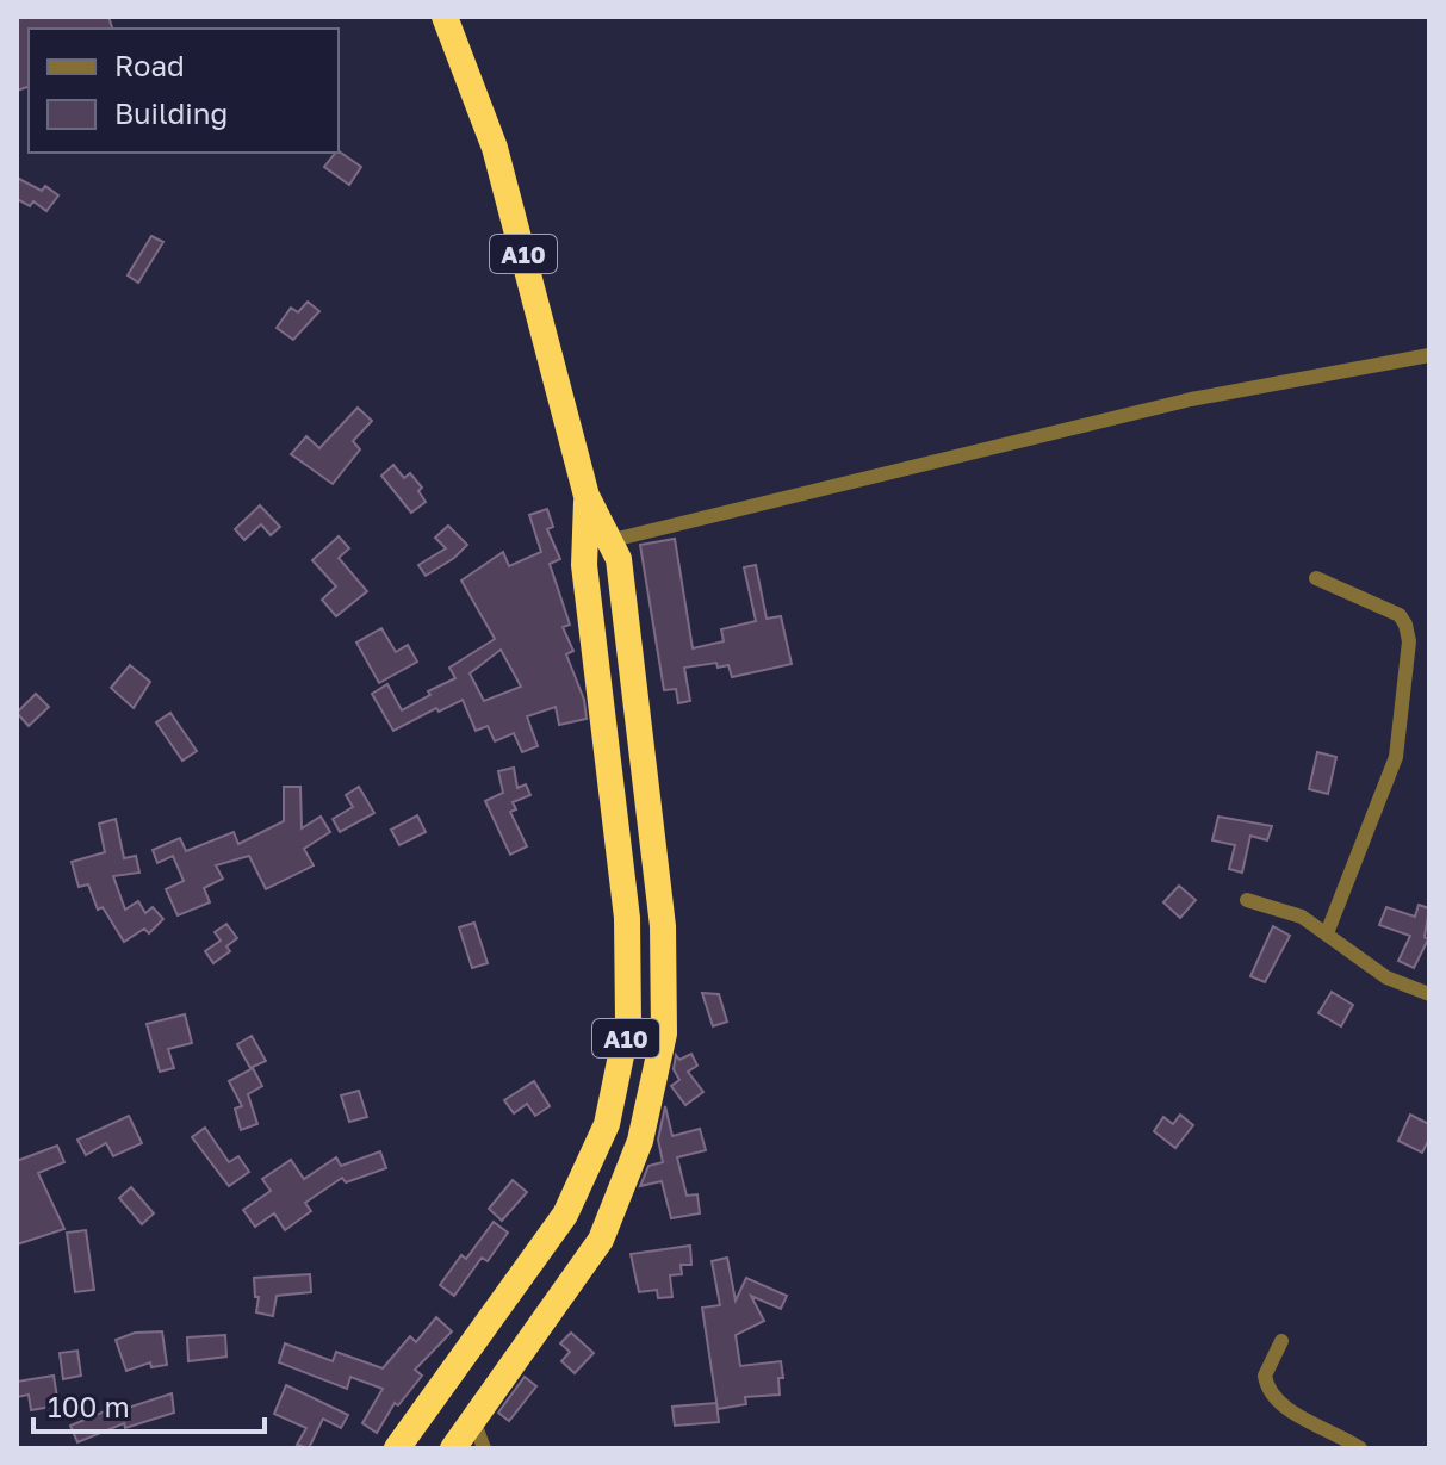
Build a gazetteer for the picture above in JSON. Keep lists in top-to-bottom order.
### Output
{
  "streets": {
    "highway": ["A10"]
  },
  "legend": ["Road", "Building"],
  "scale_bar": "100 m"
}
